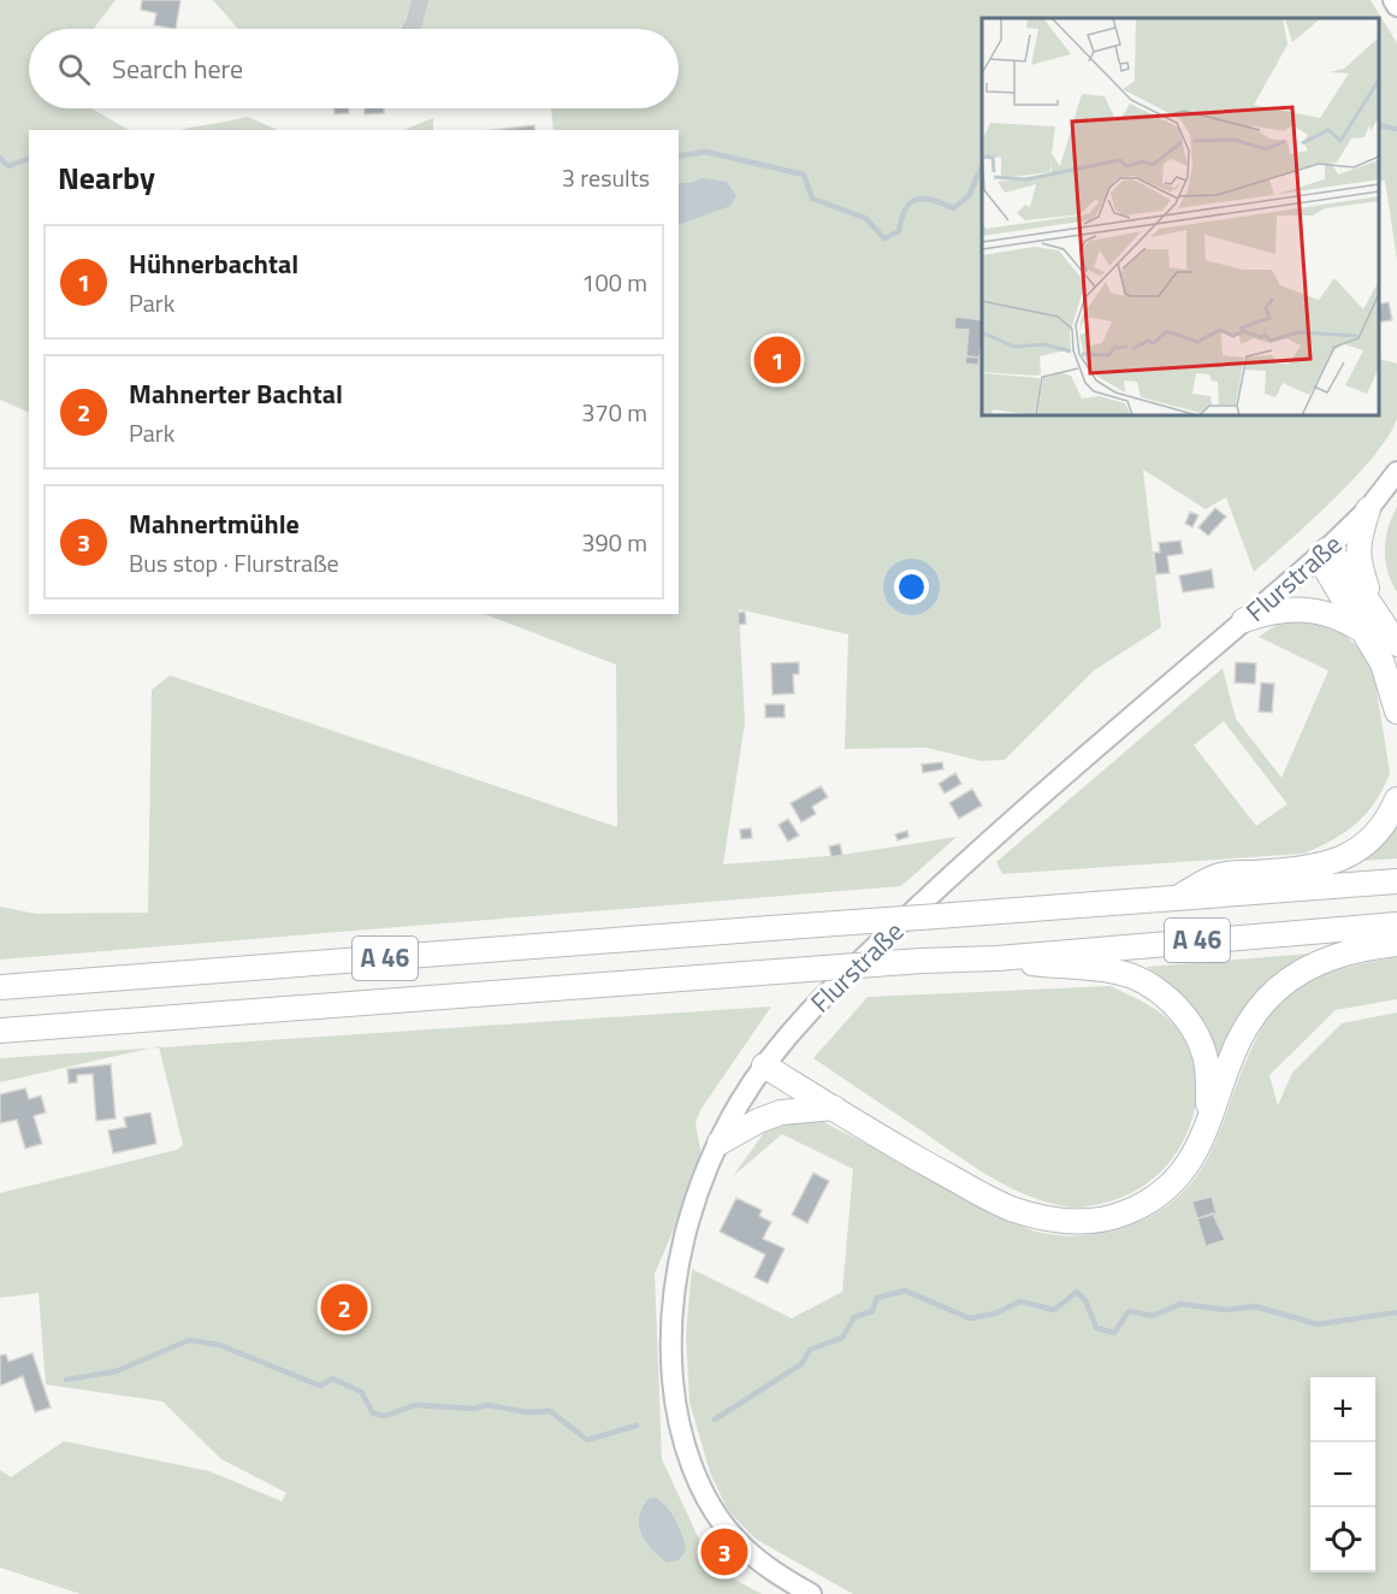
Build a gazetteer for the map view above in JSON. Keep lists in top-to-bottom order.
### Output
{
  "streets": {
    "highway": ["A 46"],
    "main road": ["Flurstraße"]
  },
  "page": {
    "search": "Search here",
    "heading": ["Nearby", "3 results"],
    "list": [
      {
        "mark": "1",
        "name": "Hühnerbachtal",
        "note": "Park",
        "value": "100 m"
      },
      {
        "mark": "2",
        "name": "Mahnerter Bachtal",
        "note": "Park",
        "value": "370 m"
      },
      {
        "mark": "3",
        "name": "Mahnertmühle",
        "note": "Bus stop · Flurstraße",
        "value": "390 m"
      }
    ],
    "pins": ["1", "2", "3"],
    "map_buttons": ["+", "−"]
  }
}
